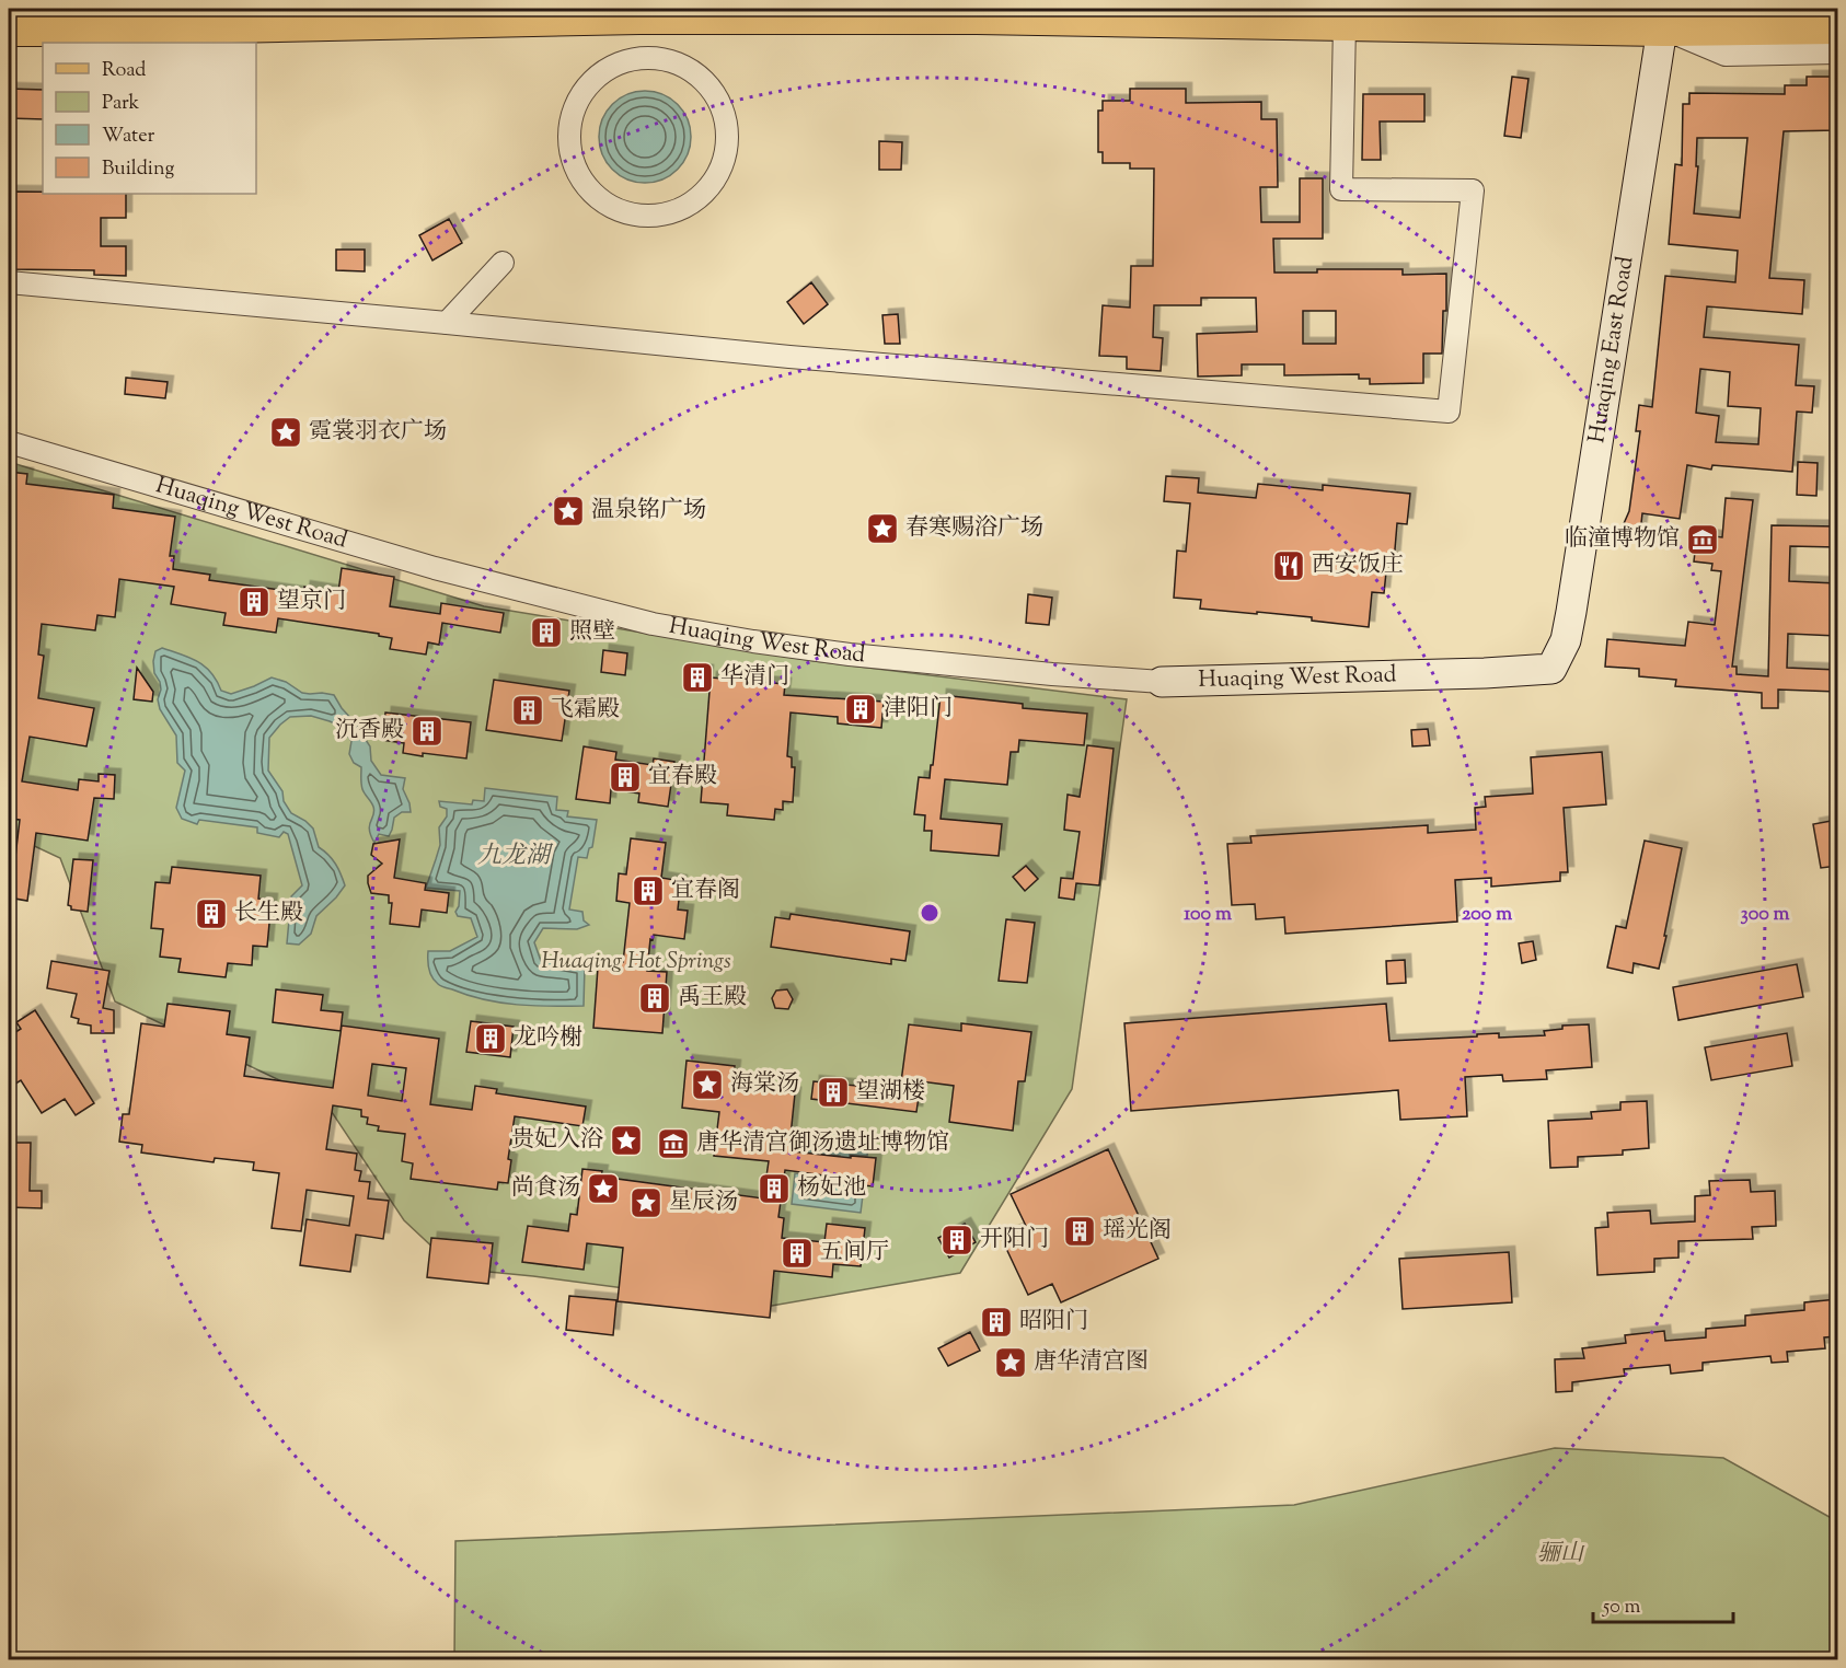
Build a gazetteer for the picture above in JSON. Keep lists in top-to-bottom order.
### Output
{
  "streets": {
    "street": ["Huaqing East Road", "Huaqing West Road"]
  },
  "crossings": [
    ["Huaqing East Road", "Huaqing West Road"]
  ],
  "water": ["九龙湖"],
  "parks": ["Huaqing Hot Springs", "骊山"],
  "places": {
    "place": [
      "霓裳羽衣广场",
      "温泉铭广场",
      "春寒赐浴广场",
      "海棠汤",
      "贵妃入浴",
      "尚食汤",
      "星辰汤",
      "唐华清宫图"
    ],
    "museum": ["临潼博物馆", "唐华清宫御汤遗址博物馆"],
    "restaurant": ["西安饭庄"],
    "building": [
      "望京门",
      "照壁",
      "华清门",
      "津阳门",
      "飞霜殿",
      "沉香殿",
      "宜春殿",
      "宜春阁",
      "长生殿",
      "禹王殿",
      "龙吟榭",
      "望湖楼",
      "杨妃池",
      "瑶光阁",
      "开阳门",
      "五间厅",
      "昭阳门"
    ]
  },
  "legend": [
    "Road",
    "Park",
    "Water",
    "Building"
  ],
  "scale_bar": "50 m",
  "rings": ["100 m", "200 m", "300 m"]
}
